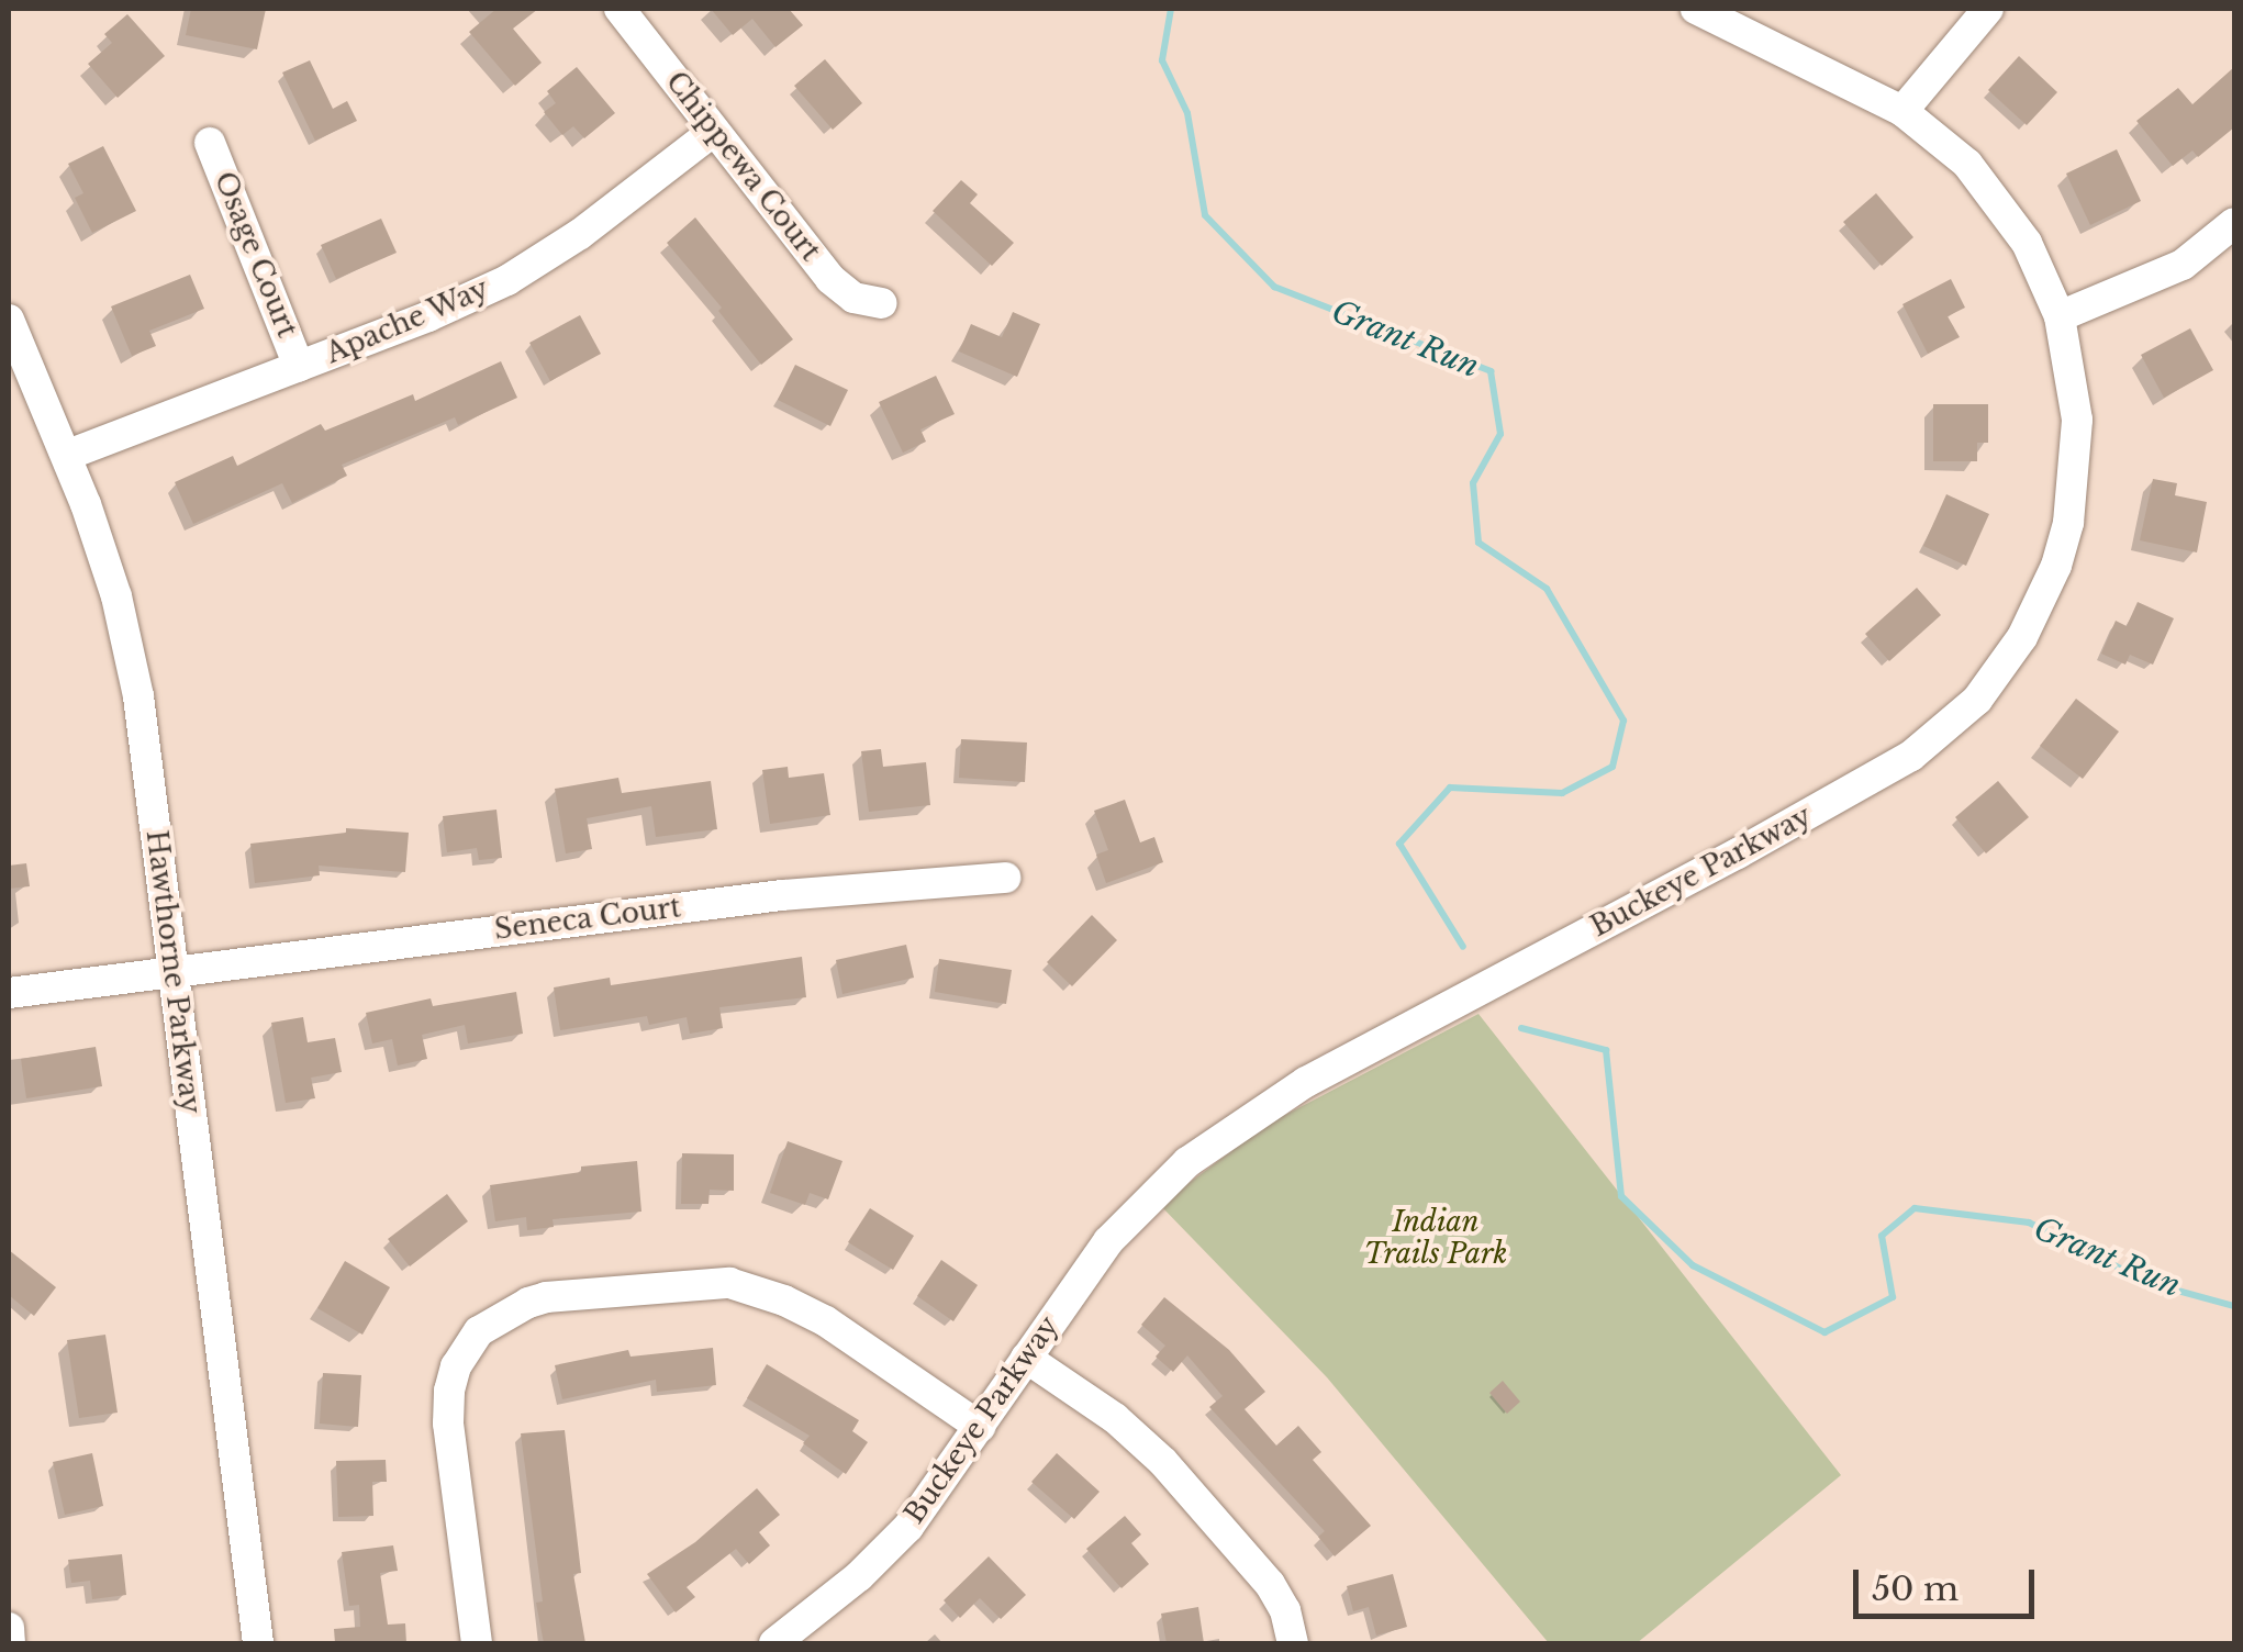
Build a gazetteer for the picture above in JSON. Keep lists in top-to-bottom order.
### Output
{
  "streets": {
    "street": [
      "Chippewa Court",
      "Osage Court",
      "Apache Way",
      "Buckeye Parkway",
      "Seneca Court",
      "Hawthorne Parkway"
    ]
  },
  "crossings": [
    ["Chippewa Court", "Apache Way"],
    ["Osage Court", "Apache Way"],
    ["Apache Way", "Hawthorne Parkway"],
    ["Seneca Court", "Hawthorne Parkway"]
  ],
  "water": ["Grant Run"],
  "parks": ["Indian Trails Park"],
  "scale_bar": "50 m"
}
